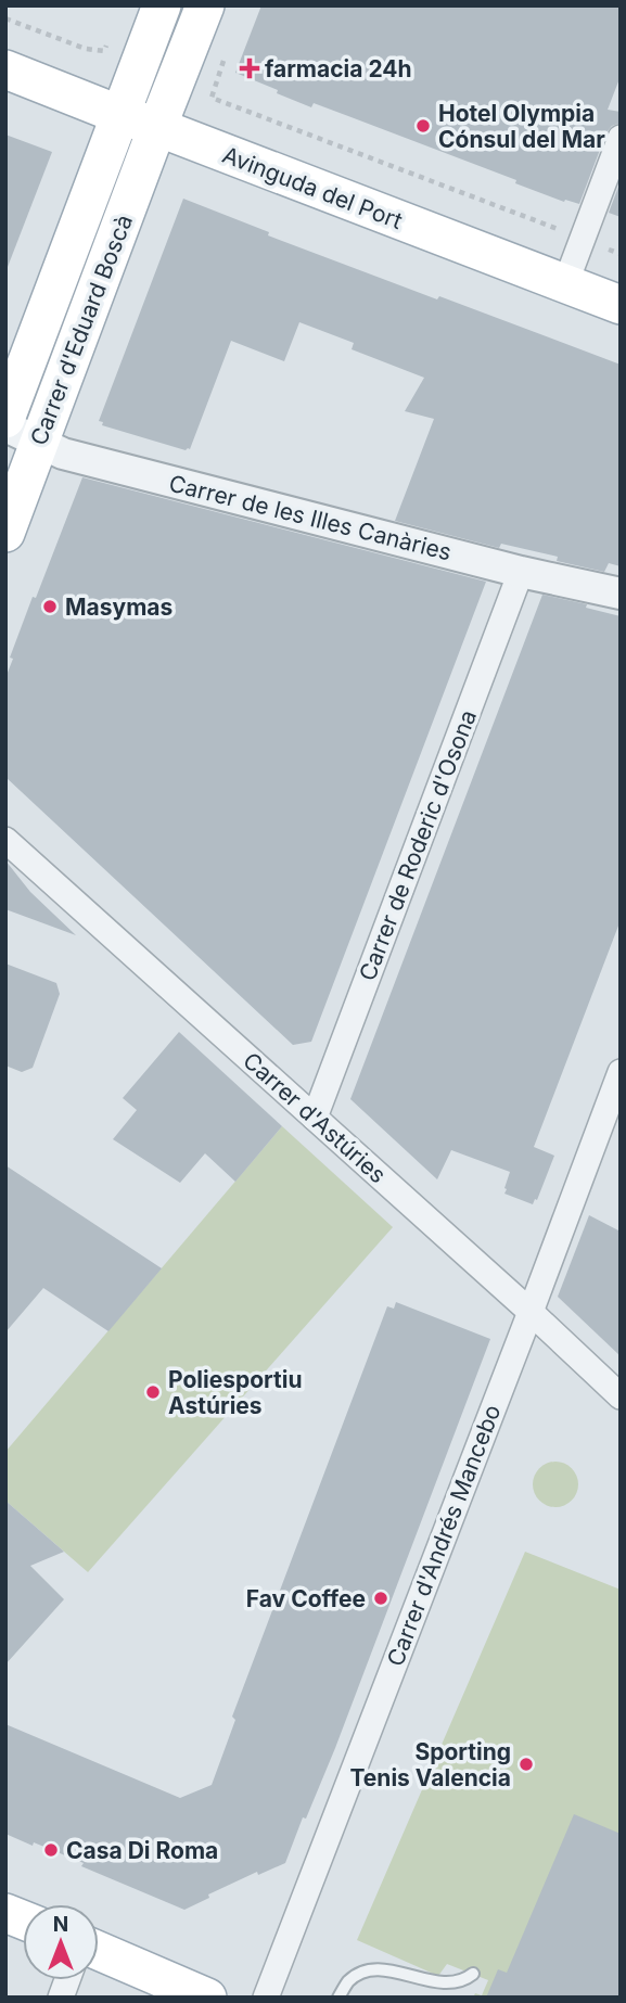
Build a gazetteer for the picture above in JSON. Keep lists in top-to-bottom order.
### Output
{
  "streets": {
    "main road": ["Avinguda del Port", "Carrer d'Eduard Boscà"],
    "street": [
      "Carrer de les Illes Canàries",
      "Carrer de Roderic d'Osona",
      "Carrer d'Astúries",
      "Carrer d'Andrés Mancebo"
    ]
  },
  "crossings": [
    ["Avinguda del Port", "Carrer d'Eduard Boscà"],
    ["Carrer d'Eduard Boscà", "Carrer de les Illes Canàries"],
    ["Carrer de les Illes Canàries", "Carrer de Roderic d'Osona"],
    ["Carrer de Roderic d'Osona", "Carrer d'Astúries"],
    ["Carrer d'Astúries", "Carrer d'Andrés Mancebo"]
  ],
  "places": {
    "health": ["farmacia 24h"],
    "other": [
      "Hotel Olympia Cónsul del Mar",
      "Masymas",
      "Poliesportiu Astúries",
      "Fav Coffee",
      "Sporting Tenis Valencia",
      "Casa Di Roma"
    ]
  },
  "north": "top"
}
